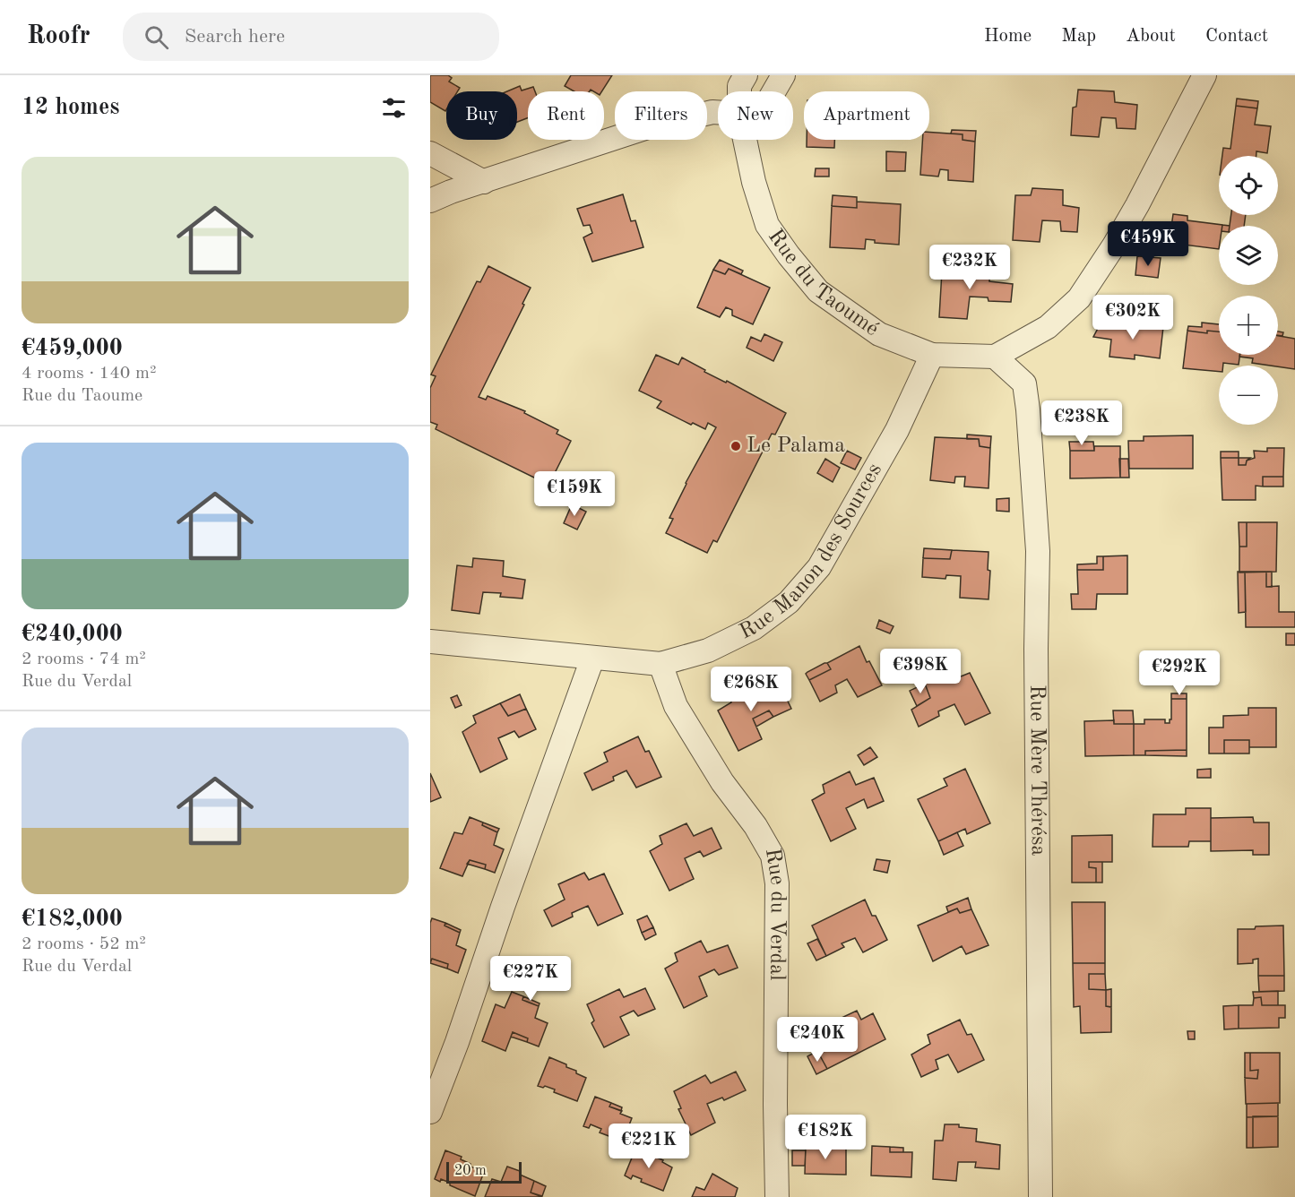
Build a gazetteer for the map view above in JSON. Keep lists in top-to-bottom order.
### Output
{
  "streets": {
    "street": [
      "Rue du Taoumé",
      "Rue Manon des Sources",
      "Rue Mère Thérésa",
      "Rue du Verdal"
    ]
  },
  "crossings": [
    ["Rue du Taoumé", "Rue Manon des Sources"],
    ["Rue du Taoumé", "Rue Mère Thérésa"],
    ["Rue Manon des Sources", "Rue du Verdal"]
  ],
  "places": ["Le Palama"],
  "scale_bar": "20 m",
  "page": {
    "header": "Roofr",
    "search": "Search here",
    "nav": [
      "Home",
      "Map",
      "About",
      "Contact"
    ],
    "heading": "12 homes",
    "chip": [
      "Buy",
      "Rent",
      "Filters",
      "New",
      "Apartment"
    ],
    "list": [
      {
        "name": "€459,000",
        "note": "4 rooms · 140 m² · Rue du Taoume"
      },
      {
        "name": "€240,000",
        "note": "2 rooms · 74 m² · Rue du Verdal"
      },
      {
        "name": "€182,000",
        "note": "2 rooms · 52 m² · Rue du Verdal"
      }
    ],
    "map_buttons": ["+", "−"],
    "price": [
      "€459K",
      "€232K",
      "€302K",
      "€238K",
      "€159K",
      "€398K",
      "€292K",
      "€268K",
      "€227K",
      "€240K",
      "€182K",
      "€221K"
    ],
    "scale": "20 m"
  }
}
